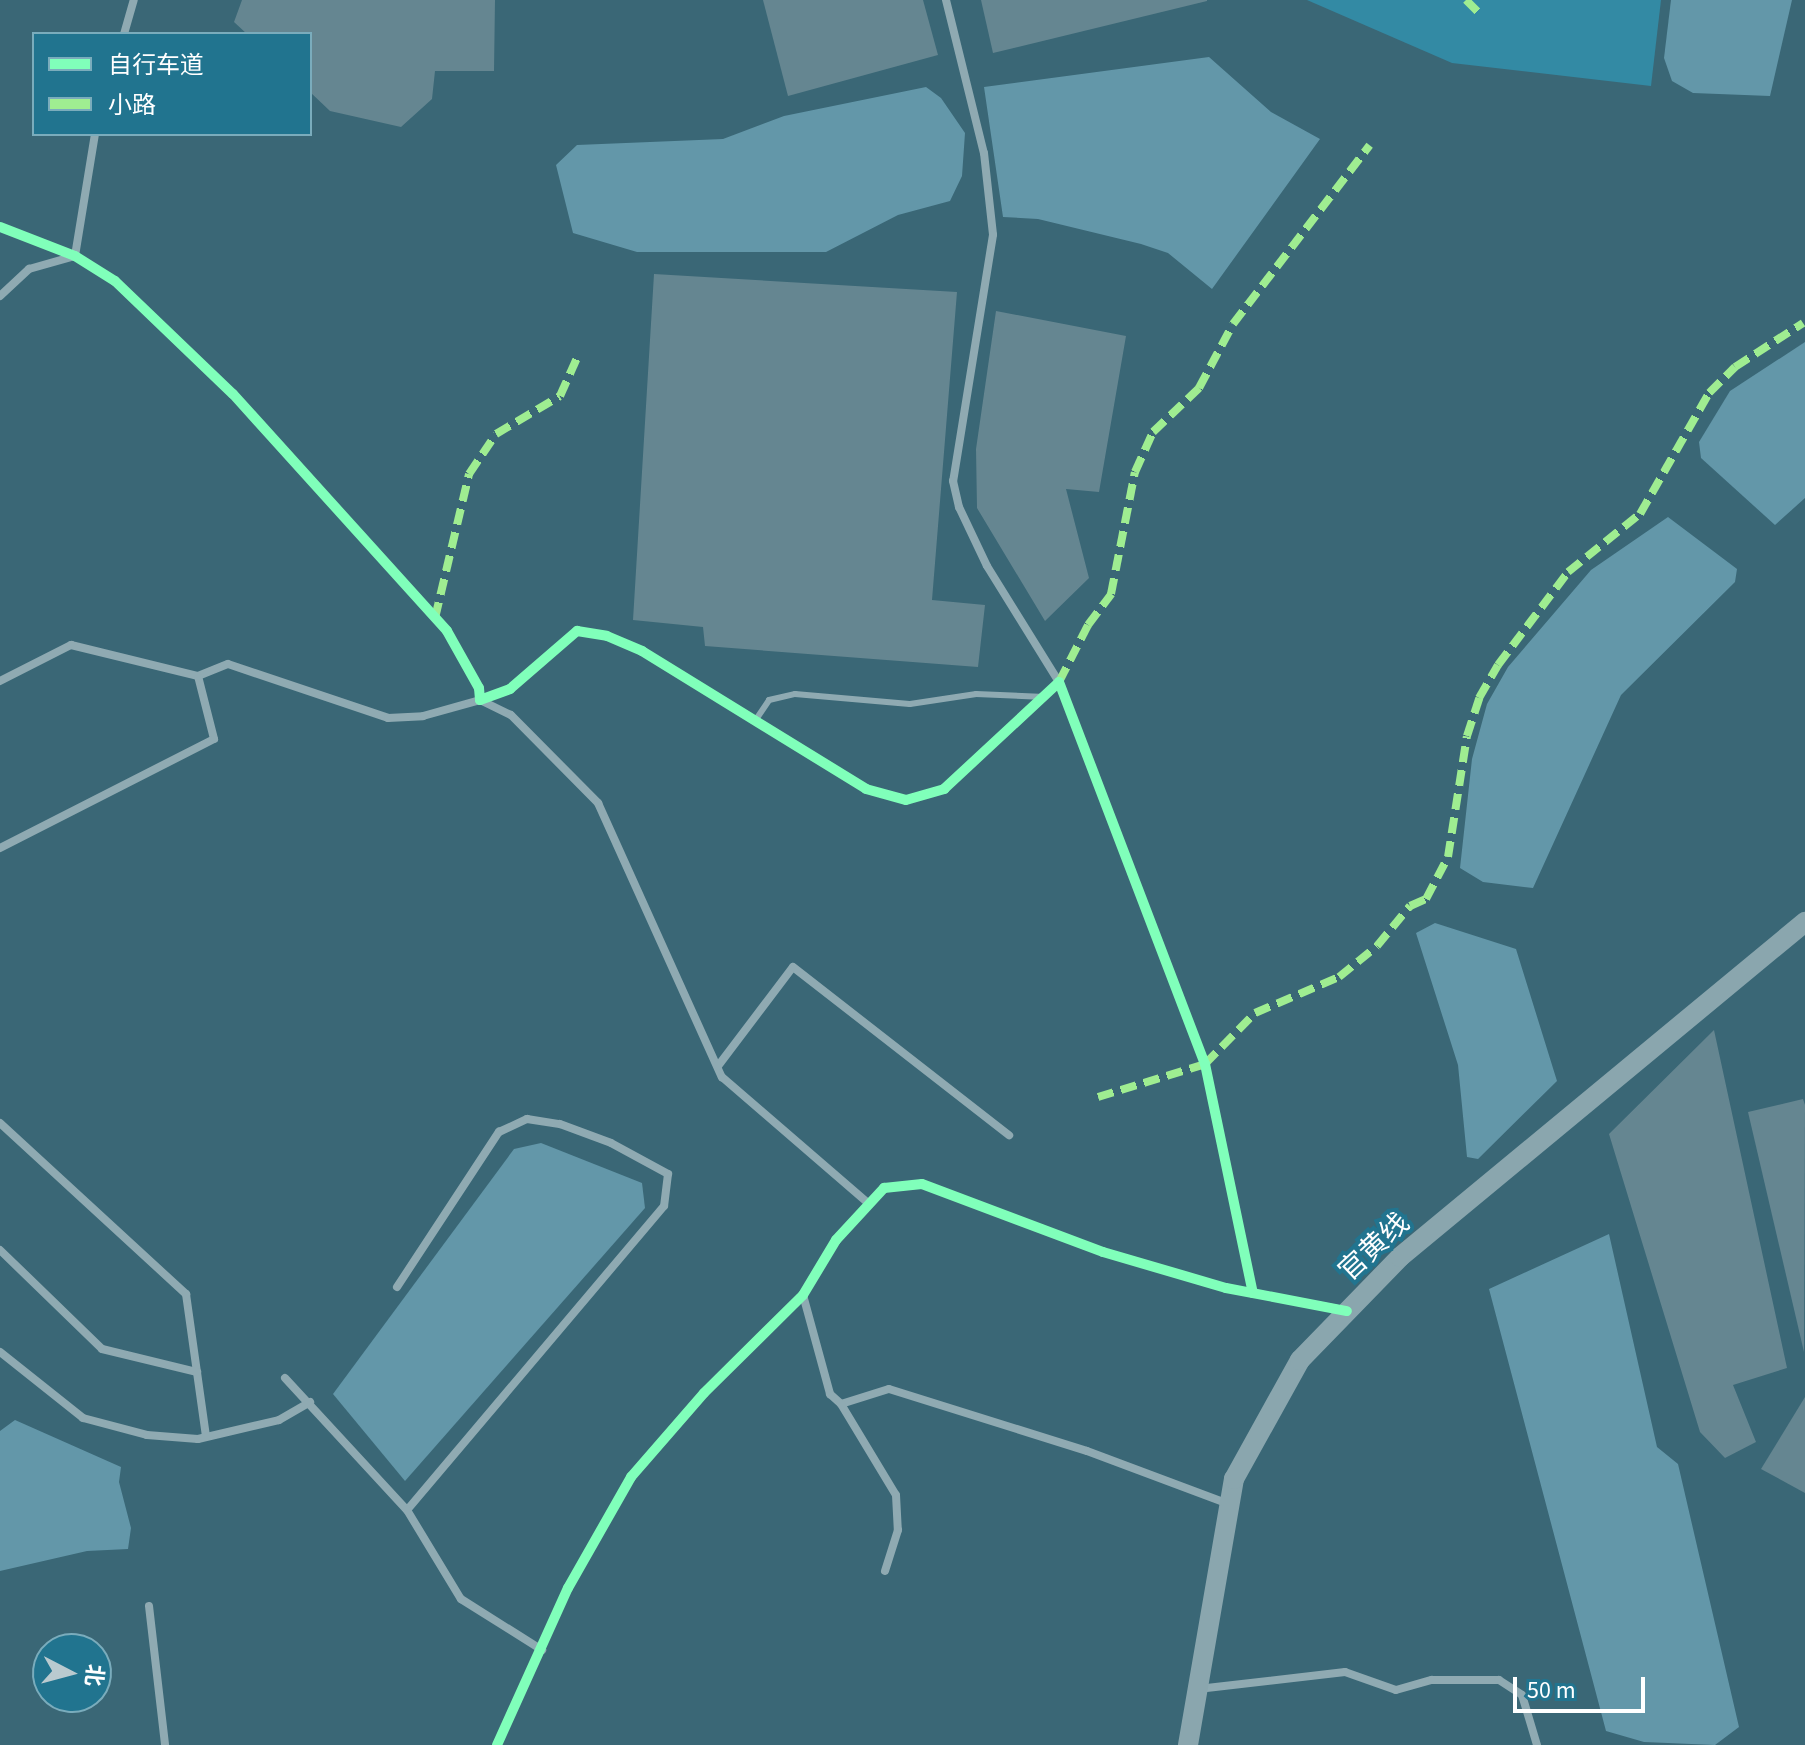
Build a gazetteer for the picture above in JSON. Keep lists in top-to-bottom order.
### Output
{
  "streets": {
    "street": ["官黄线"]
  },
  "legend": ["自行车道", "小路"],
  "scale_bar": "50 m",
  "north": "right"
}
